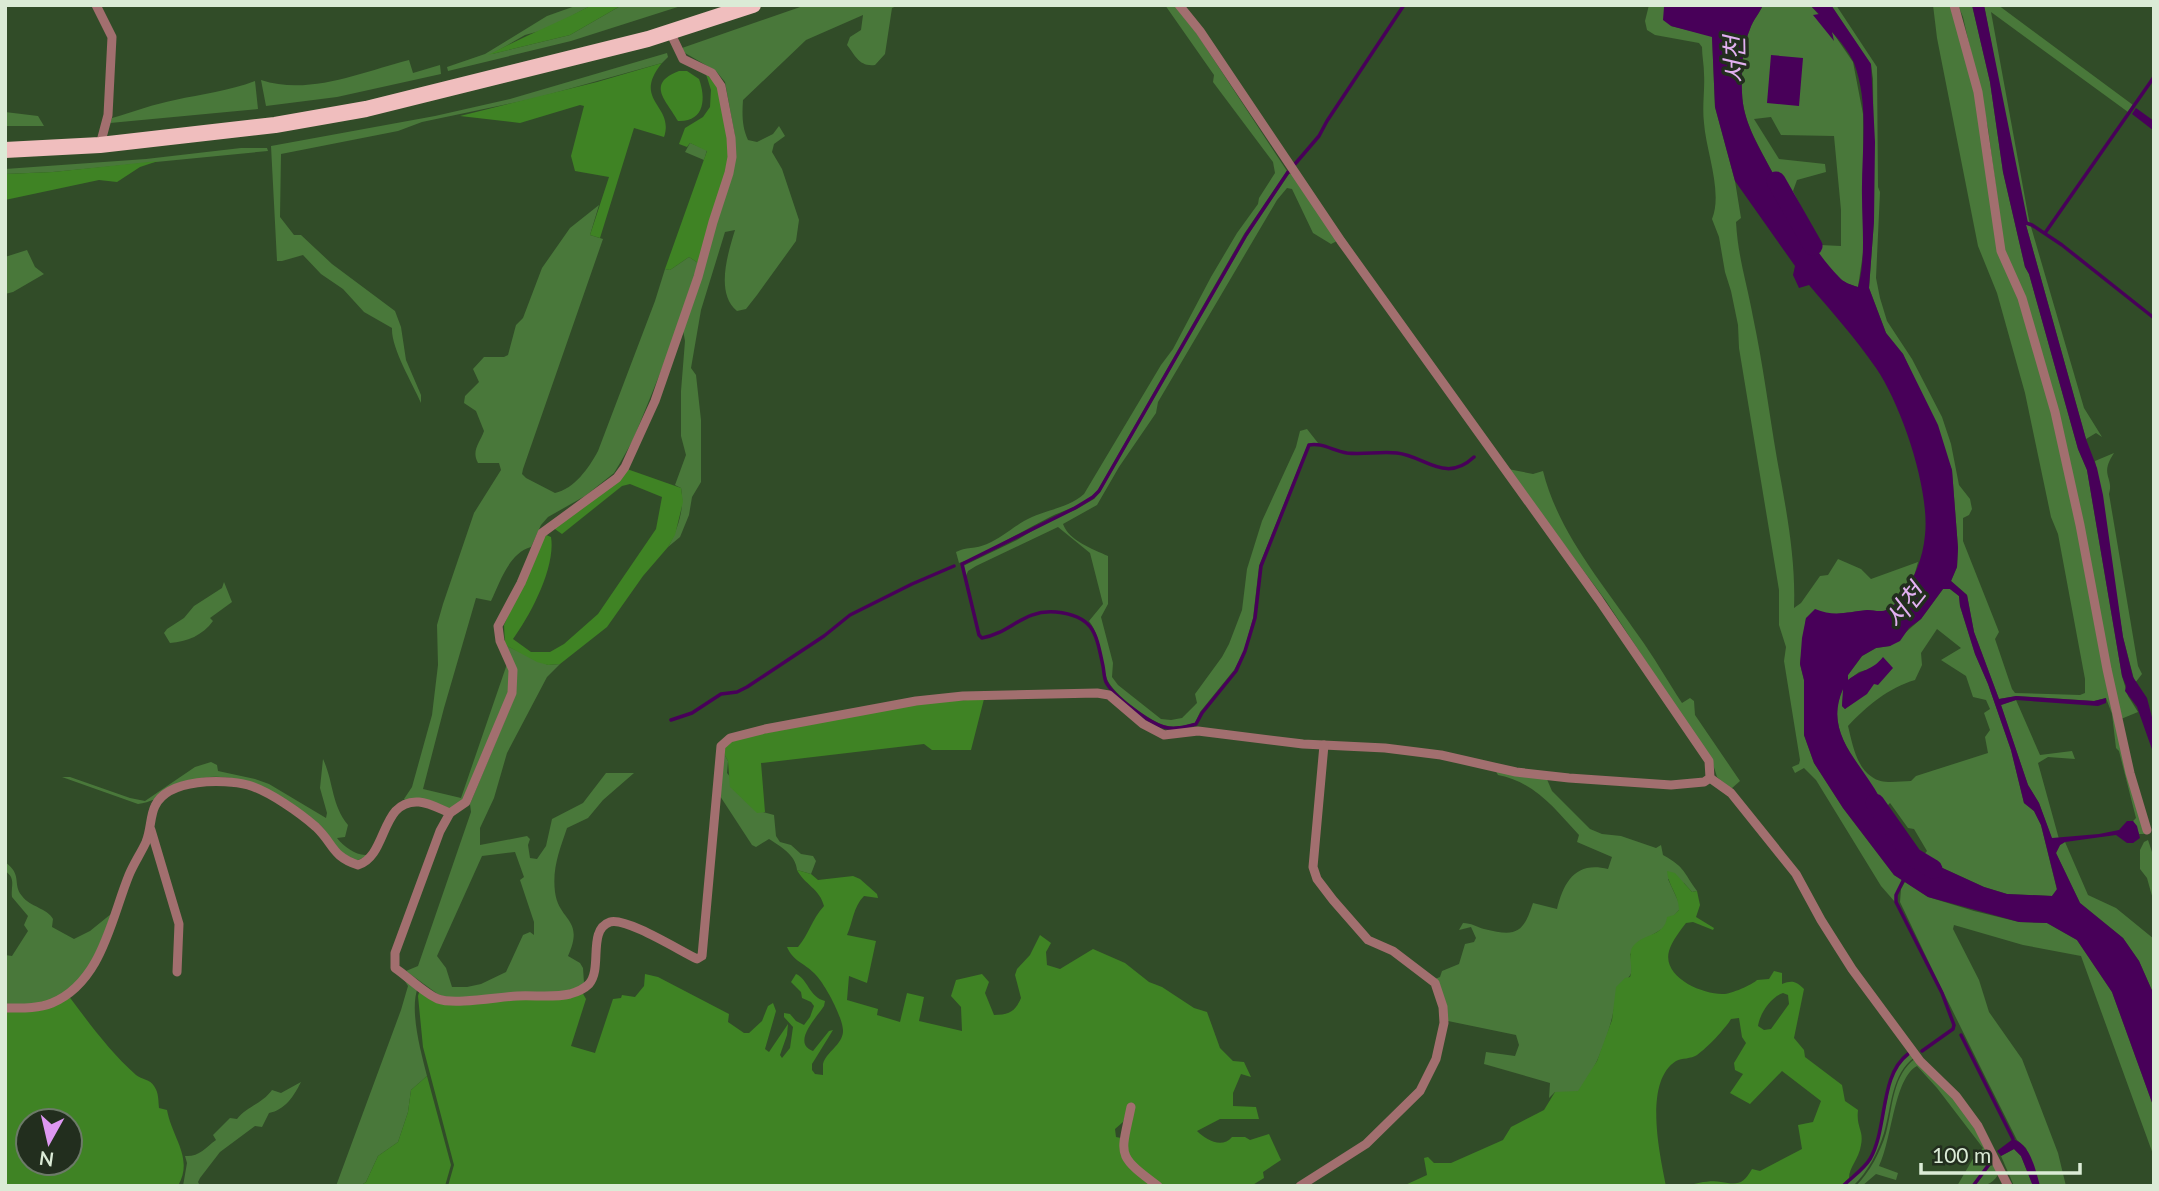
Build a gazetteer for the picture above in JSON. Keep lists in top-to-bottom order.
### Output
{
  "water": ["서천"],
  "scale_bar": "100 m",
  "north": "bottom"
}
